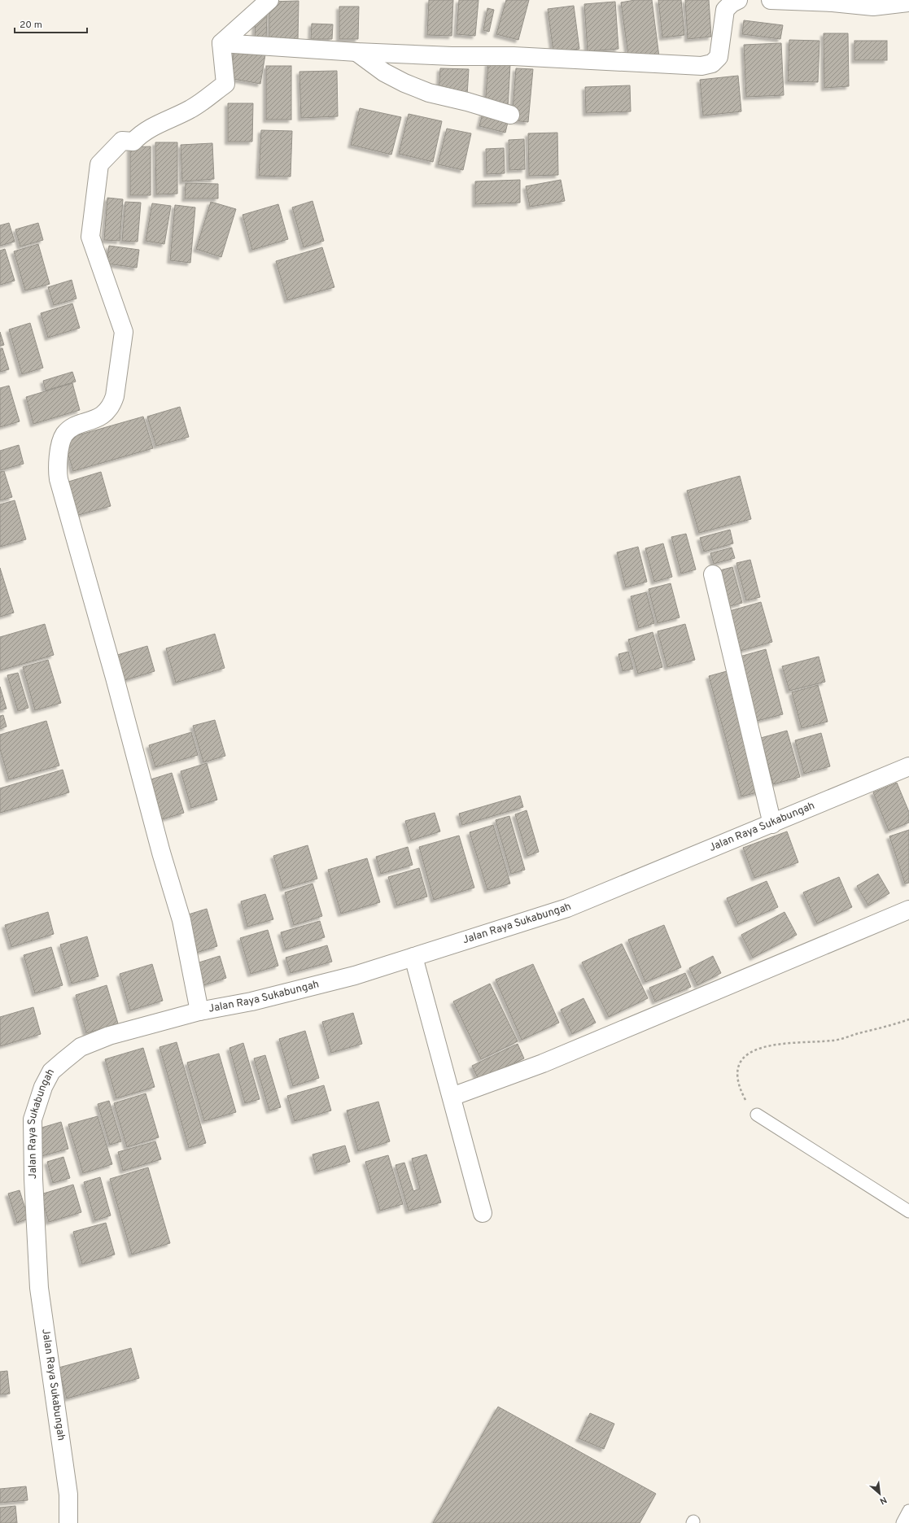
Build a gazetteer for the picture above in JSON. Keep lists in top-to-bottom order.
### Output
{
  "streets": {
    "street": ["Jalan Raya Sukabungah"]
  },
  "scale_bar": "20 m",
  "north": "bottom right"
}
